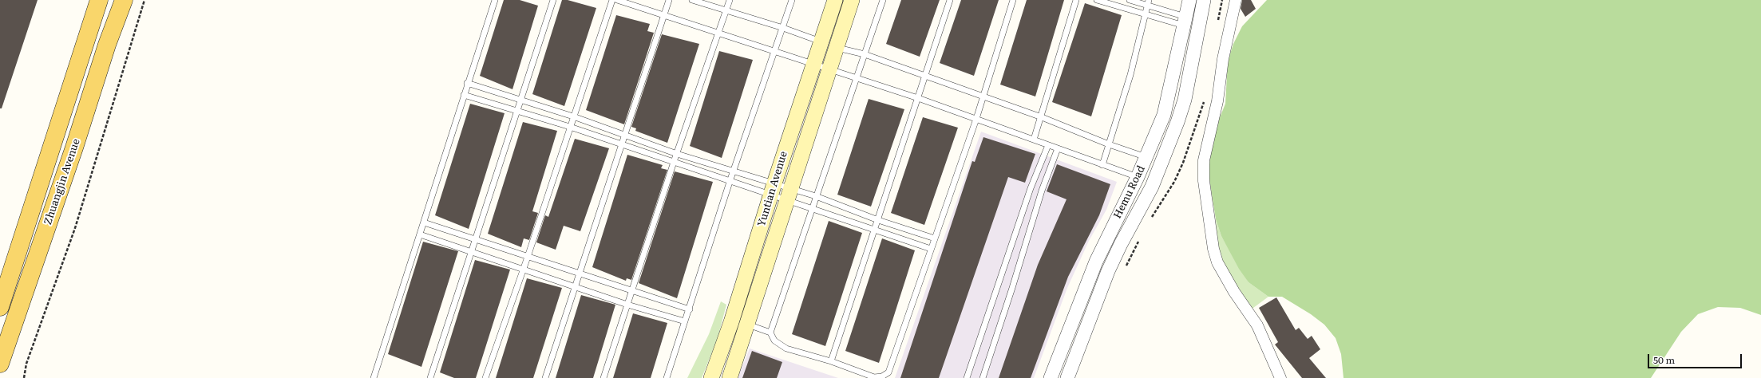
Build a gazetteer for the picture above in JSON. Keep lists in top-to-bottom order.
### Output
{
  "streets": {
    "main road": ["Zhuangjin Avenue", "Yuntian Avenue"],
    "street": ["Hemu Road"]
  },
  "scale_bar": "50 m"
}
